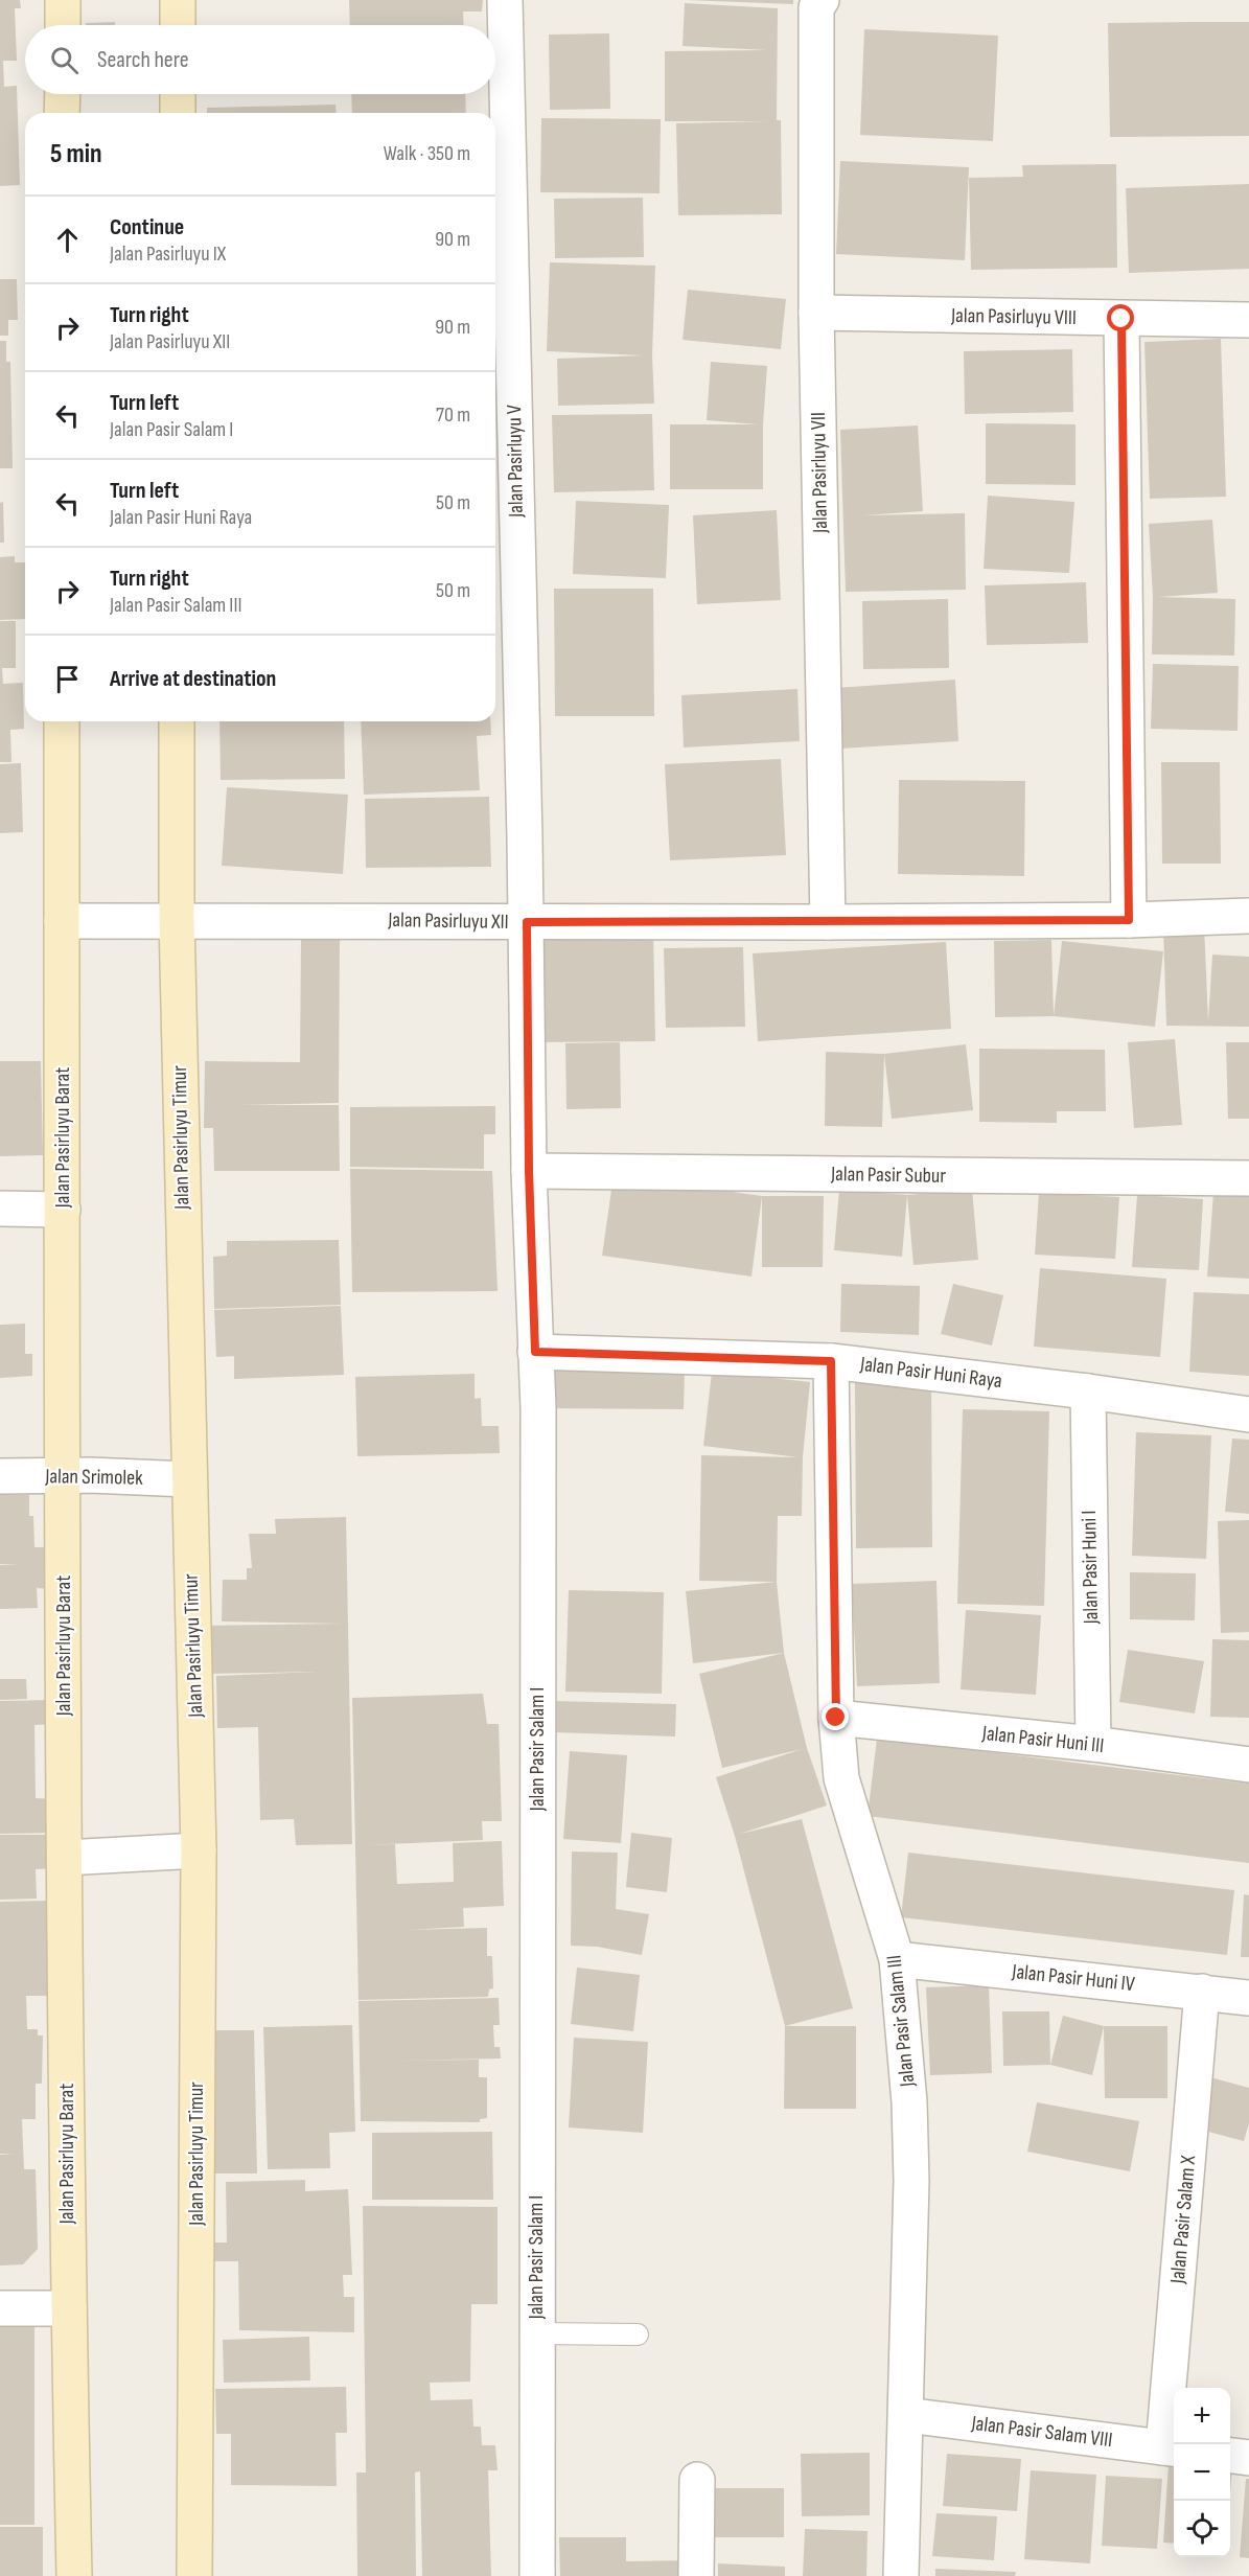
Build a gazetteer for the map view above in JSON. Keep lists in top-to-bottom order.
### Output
{
  "streets": {
    "street": [
      "Jalan Pasirluyu VIII",
      "Jalan Pasirluyu V",
      "Jalan Pasirluyu VII",
      "Jalan Pasirluyu XII",
      "Jalan Pasirluyu Barat",
      "Jalan Pasirluyu Timur",
      "Jalan Pasir Subur",
      "Jalan Pasir Huni Raya",
      "Jalan Srimolek",
      "Jalan Pasir Huni I",
      "Jalan Pasir Huni III",
      "Jalan Pasir Salam I",
      "Jalan Pasir Huni IV",
      "Jalan Pasir Salam III",
      "Jalan Pasir Salam X",
      "Jalan Pasir Salam VIII"
    ]
  },
  "crossings": [
    ["Jalan Pasirluyu VIII", "Jalan Pasirluyu VII"],
    ["Jalan Pasirluyu V", "Jalan Pasirluyu XII"],
    ["Jalan Pasirluyu V", "Jalan Pasir Salam I"],
    ["Jalan Pasirluyu VII", "Jalan Pasirluyu XII"],
    ["Jalan Pasirluyu XII", "Jalan Pasirluyu Barat"],
    ["Jalan Pasirluyu XII", "Jalan Pasirluyu Timur"],
    ["Jalan Pasirluyu XII", "Jalan Pasir Salam I"],
    ["Jalan Pasirluyu Barat", "Jalan Srimolek"],
    ["Jalan Pasirluyu Timur", "Jalan Srimolek"],
    ["Jalan Pasir Subur", "Jalan Pasir Salam I"],
    ["Jalan Pasir Huni Raya", "Jalan Pasir Huni I"],
    ["Jalan Pasir Huni Raya", "Jalan Pasir Salam I"],
    ["Jalan Pasir Huni Raya", "Jalan Pasir Salam III"],
    ["Jalan Pasir Huni I", "Jalan Pasir Huni III"],
    ["Jalan Pasir Huni III", "Jalan Pasir Salam III"],
    ["Jalan Pasir Huni IV", "Jalan Pasir Salam III"],
    ["Jalan Pasir Huni IV", "Jalan Pasir Salam X"],
    ["Jalan Pasir Salam III", "Jalan Pasir Salam VIII"],
    ["Jalan Pasir Salam X", "Jalan Pasir Salam VIII"]
  ],
  "page": {
    "search": "Search here",
    "heading": ["5 min", "Walk · 350 m"],
    "list": [
      ["Continue", "Jalan Pasirluyu IX", "90 m"],
      ["Turn right", "Jalan Pasirluyu XII", "90 m"],
      ["Turn left", "Jalan Pasir Salam I", "70 m"],
      ["Turn left", "Jalan Pasir Huni Raya", "50 m"],
      ["Turn right", "Jalan Pasir Salam III", "50 m"],
      "Arrive at destination"
    ],
    "map_buttons": ["+", "−"]
  }
}
